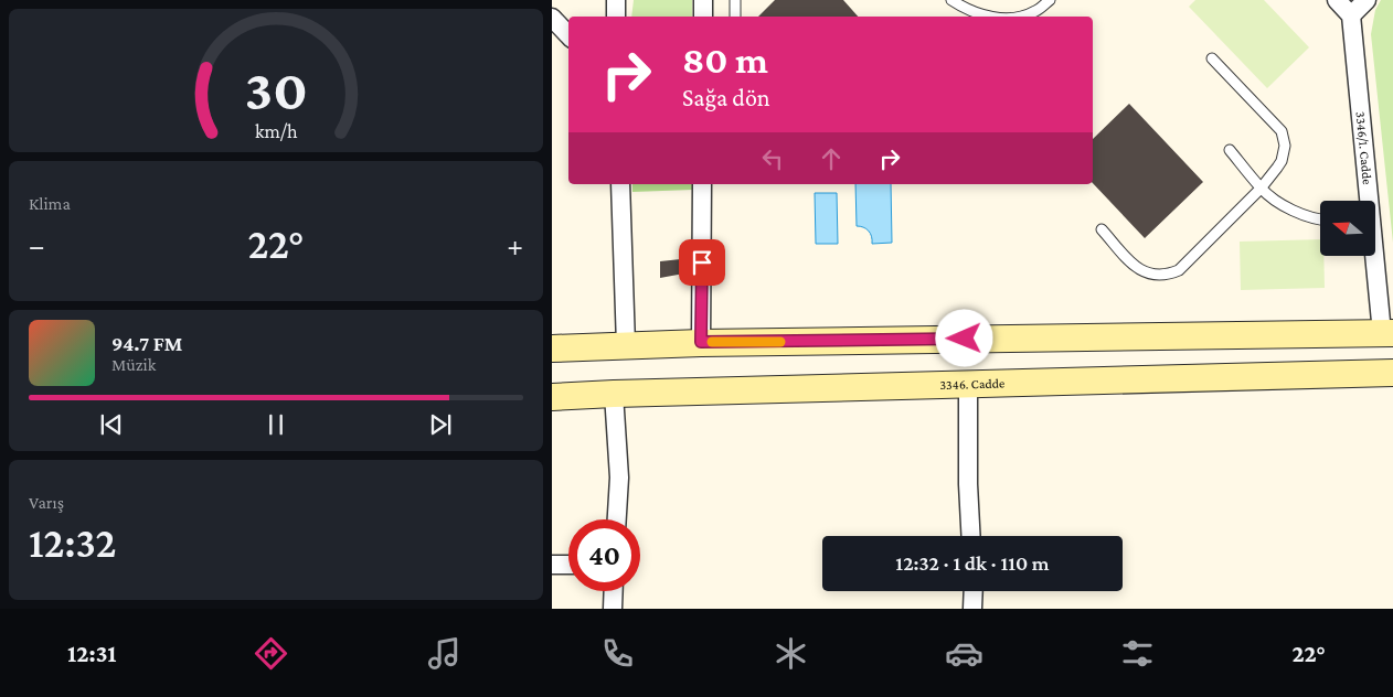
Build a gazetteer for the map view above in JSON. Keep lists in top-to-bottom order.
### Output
{
  "streets": {
    "street": ["3346/1. Cadde", "3346. Cadde"]
  },
  "north": "left",
  "page": {
    "turn": ["80 m", "Sağa dön"],
    "tile": [
      "Klima",
      ["Varış", "12:32"]
    ],
    "heat": ["−", "22°", "+"],
    "song": ["94.7 FM", "Müzik"],
    "limit": "40",
    "trip": "12:32 · 1 dk · 110 m",
    "tabs": ["12:31", "22°"],
    "gauge": ["30", "km/h"]
  }
}
